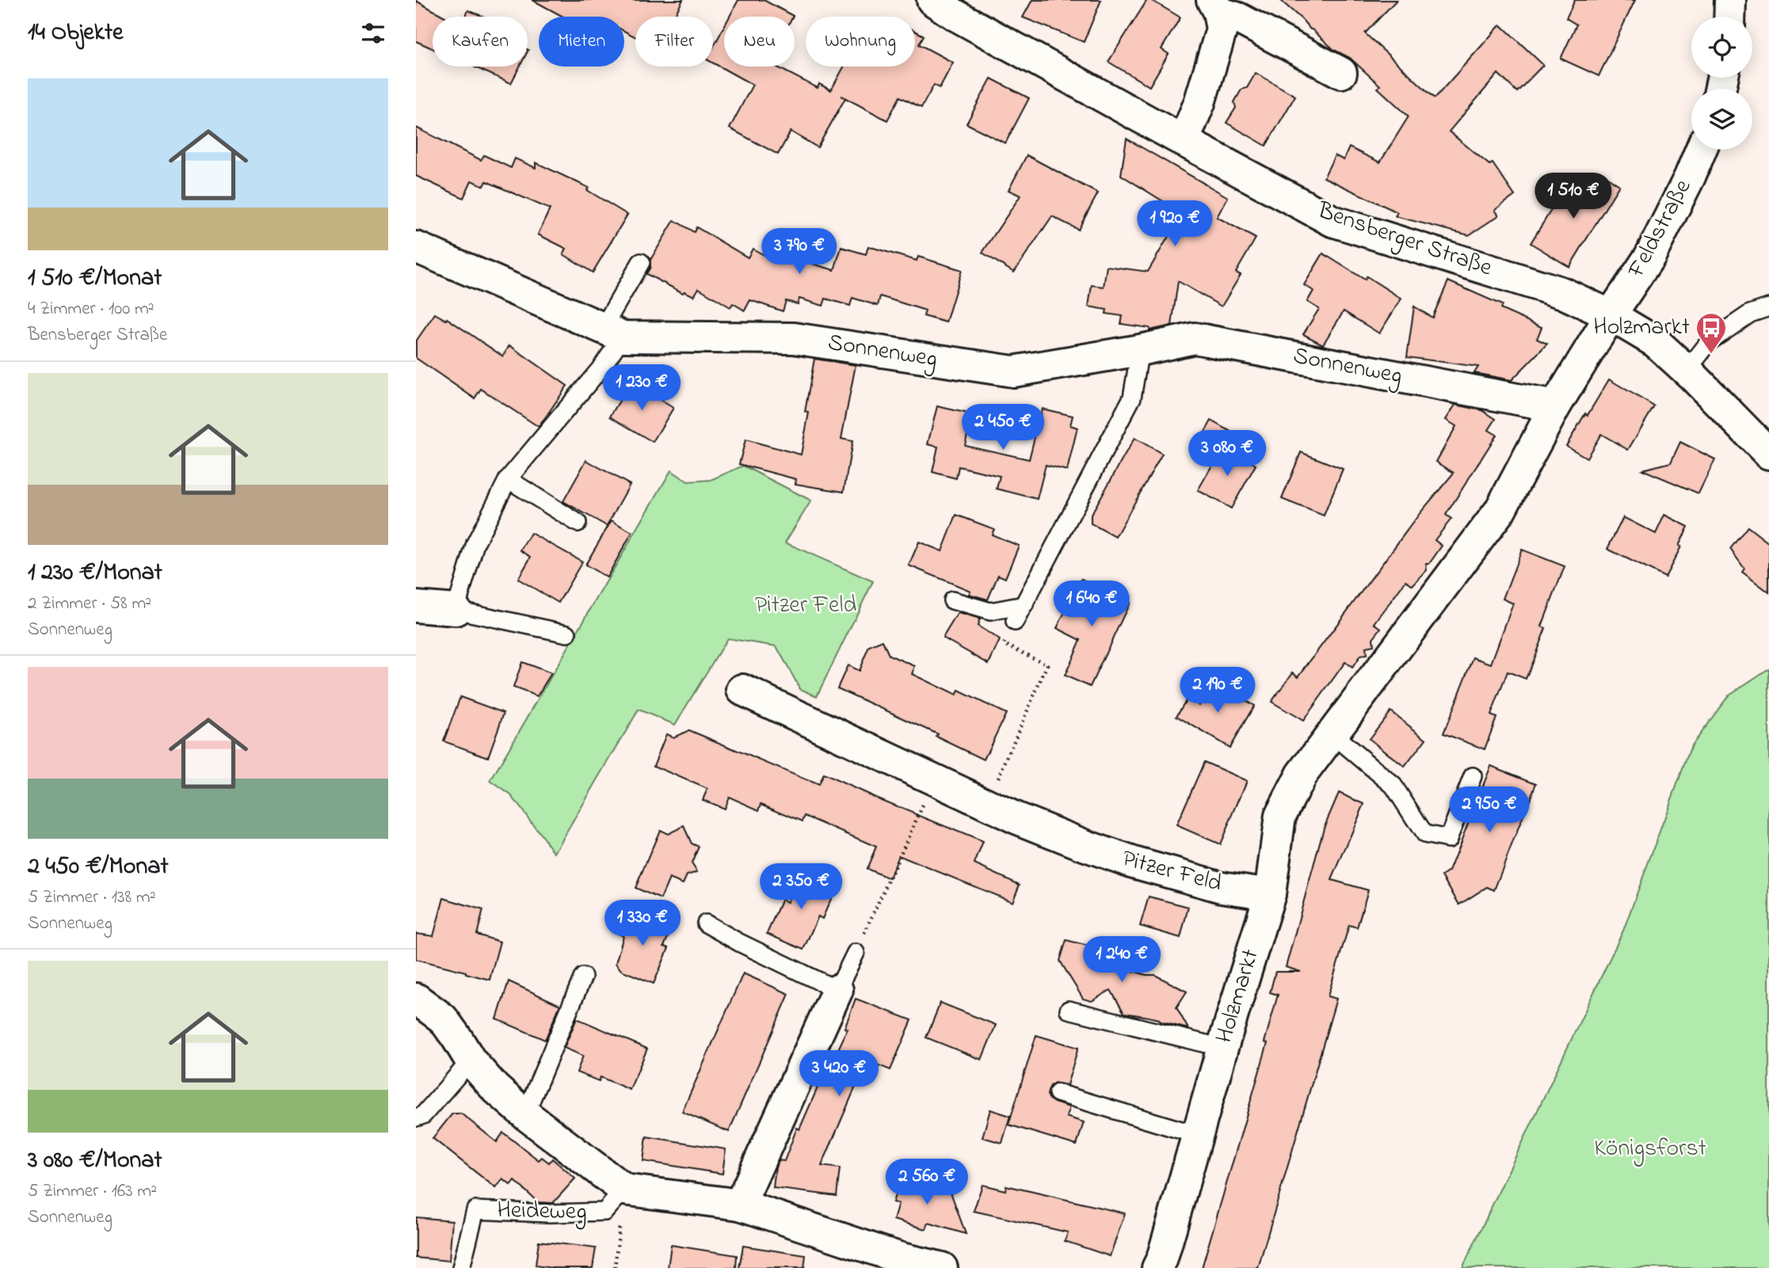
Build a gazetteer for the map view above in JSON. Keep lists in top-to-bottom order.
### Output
{
  "streets": {
    "street": [
      "Feldstraße",
      "Bensberger Straße",
      "Sonnenweg",
      "Pitzer Feld",
      "Holzmarkt",
      "Heideweg"
    ]
  },
  "crossings": [
    ["Feldstraße", "Bensberger Straße"],
    ["Feldstraße", "Holzmarkt"],
    ["Bensberger Straße", "Holzmarkt"],
    ["Sonnenweg", "Holzmarkt"],
    ["Pitzer Feld", "Holzmarkt"]
  ],
  "parks": ["Pitzer Feld", "Königsforst"],
  "places": {
    "bus stop": ["Holzmarkt"]
  },
  "page": {
    "heading": "14 Objekte",
    "chip": [
      "Kaufen",
      "Mieten",
      "Filter",
      "Neu",
      "Wohnung"
    ],
    "list": [
      {
        "name": "1 510 €/Monat",
        "note": "4 Zimmer · 100 m² · Bensberger Straße"
      },
      {
        "name": "1 230 €/Monat",
        "note": "2 Zimmer · 58 m² · Sonnenweg"
      },
      {
        "name": "2 450 €/Monat",
        "note": "5 Zimmer · 138 m² · Sonnenweg"
      },
      {
        "name": "3 080 €/Monat",
        "note": "5 Zimmer · 163 m² · Sonnenweg"
      }
    ],
    "price": [
      "1 510 €",
      "1 920 €",
      "3 790 €",
      "1 230 €",
      "2 450 €",
      "3 080 €",
      "1 640 €",
      "2 190 €",
      "2 950 €",
      "2 350 €",
      "1 330 €",
      "1 240 €",
      "3 420 €",
      "2 560 €"
    ]
  }
}
